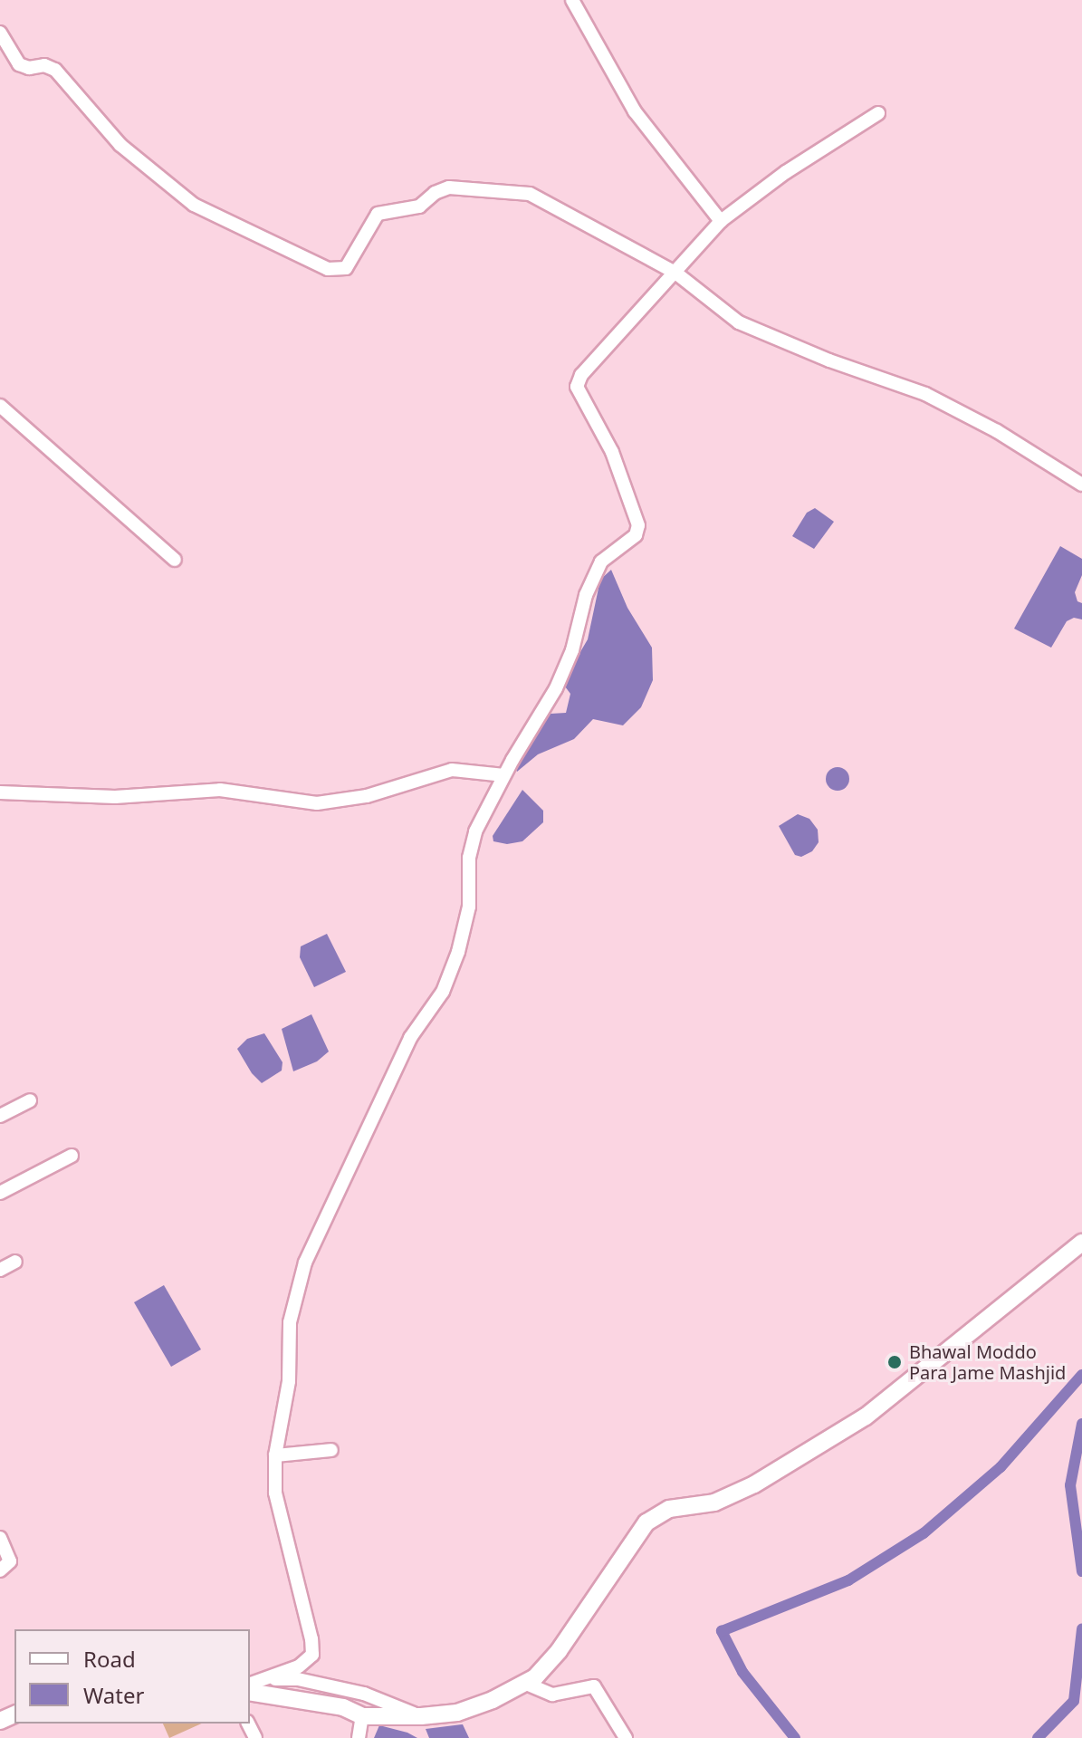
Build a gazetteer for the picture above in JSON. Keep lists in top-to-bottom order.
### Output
{
  "places": ["Bhawal Moddo Para Jame Mashjid"],
  "legend": ["Road", "Water"]
}
